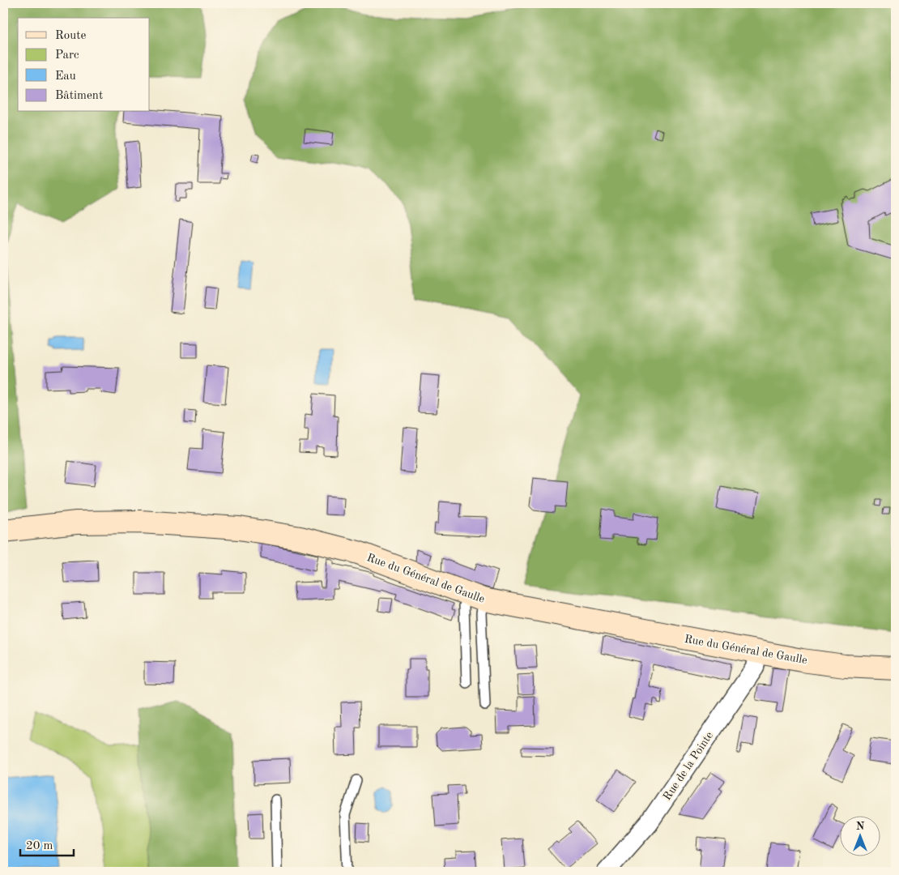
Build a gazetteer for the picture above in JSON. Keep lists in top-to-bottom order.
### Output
{
  "streets": {
    "main road": ["Rue du Général de Gaulle"],
    "street": ["Rue de la Pointe"]
  },
  "crossings": [
    ["Rue du Général de Gaulle", "Rue de la Pointe"]
  ],
  "legend": [
    "Route",
    "Parc",
    "Eau",
    "Bâtiment"
  ],
  "scale_bar": "20 m",
  "north": "top"
}
